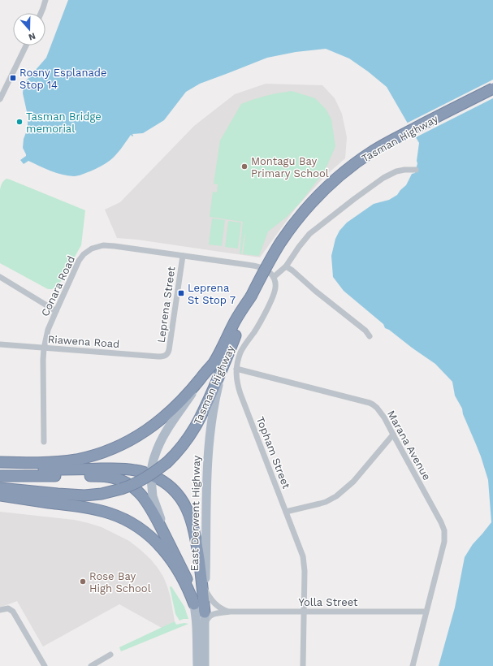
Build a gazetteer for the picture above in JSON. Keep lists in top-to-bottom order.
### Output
{
  "streets": {
    "highway": ["Tasman Highway"],
    "main road": ["East Derwent Highway"],
    "street": [
      "Conara Road",
      "Leprena Street",
      "Riawena Road",
      "Marana Avenue",
      "Topham Street",
      "Yolla Street"
    ]
  },
  "crossings": [
    ["Tasman Highway", "East Derwent Highway"],
    ["Conara Road", "Leprena Street"],
    ["Conara Road", "Riawena Road"],
    ["Conara Road", "Topham Street"],
    ["Leprena Street", "Riawena Road"],
    ["Marana Avenue", "Topham Street"],
    ["Marana Avenue", "Yolla Street"],
    ["Topham Street", "Yolla Street"],
    ["East Derwent Highway", "Yolla Street"]
  ],
  "places": {
    "transit": ["Rosny Esplanade Stop 14", "Leprena St Stop 7"],
    "other": ["Tasman Bridge memorial", "Montagu Bay Primary School", "Rose Bay High School"]
  },
  "north": "bottom"
}
